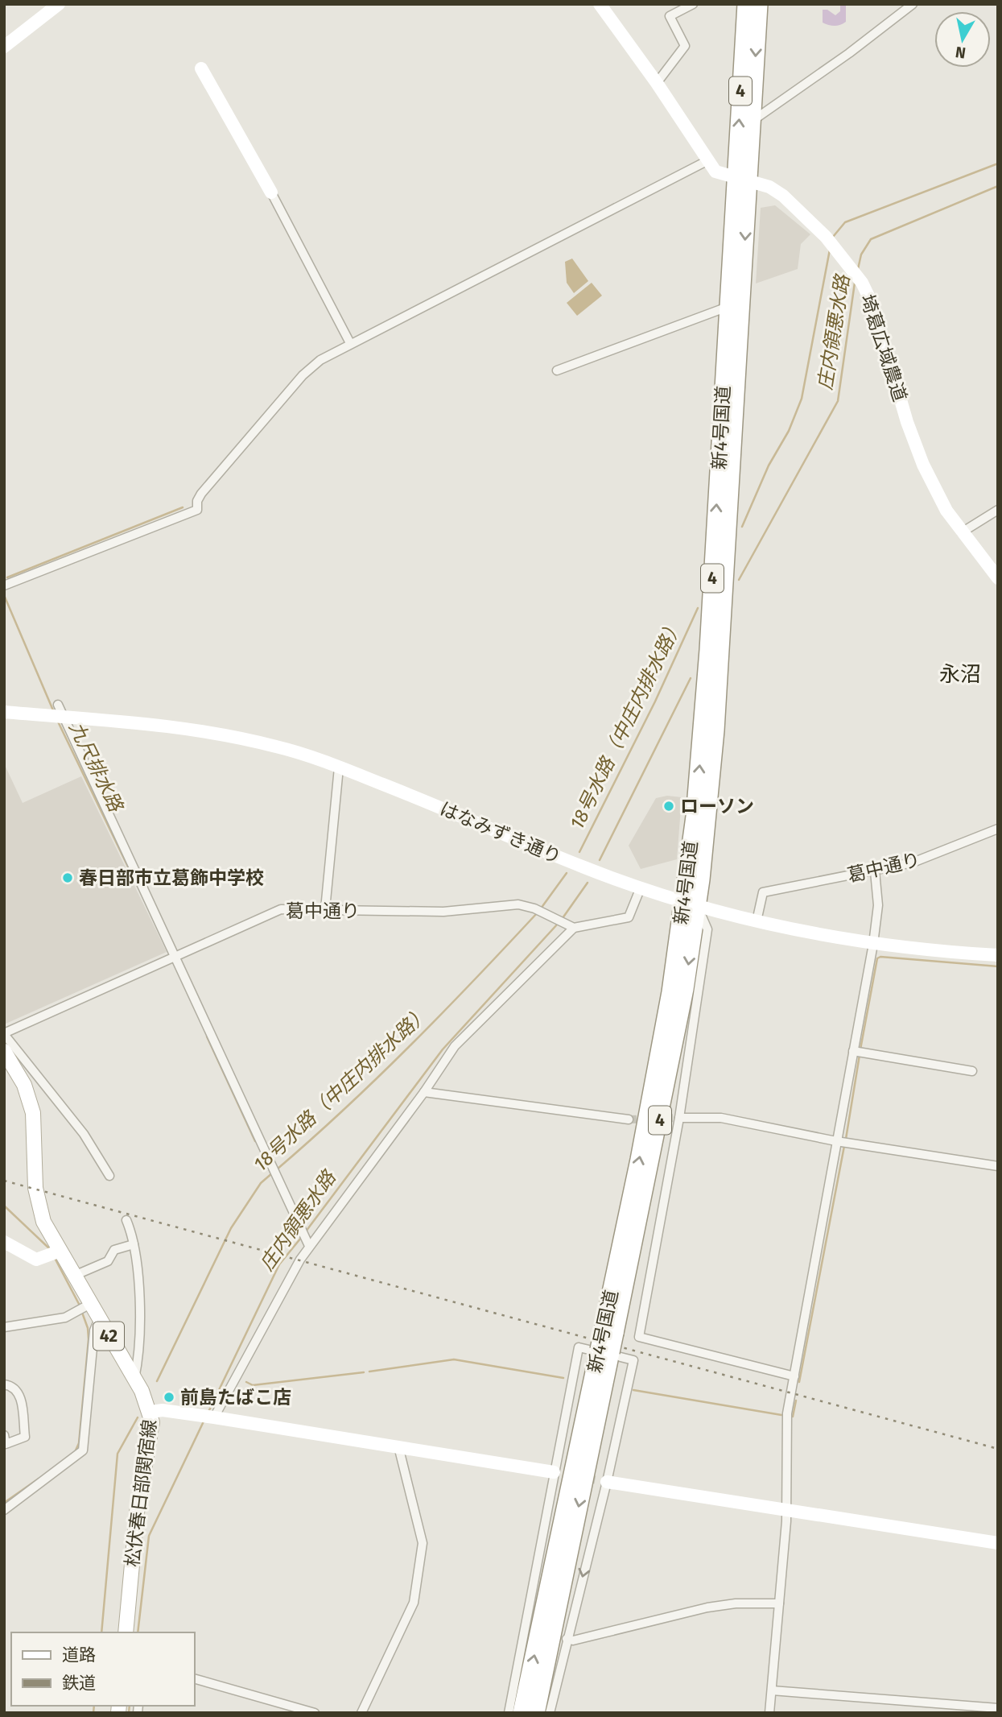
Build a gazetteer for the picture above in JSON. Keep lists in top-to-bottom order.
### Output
{
  "streets": {
    "highway": ["4", "新4号国道"],
    "main road": ["42", "松伏春日部関宿線"],
    "street": ["埼葛広域農道", "はなみずき通り", "葛中通り"]
  },
  "crossings": [
    ["埼葛広域農道", "新4号国道"],
    ["新4号国道", "はなみずき通り"],
    ["はなみずき通り", "葛中通り"]
  ],
  "districts": ["永沼"],
  "water": ["庄内領悪水路", "18号水路（中庄内排水路）", "九尺排水路"],
  "places": ["ローソン", "春日部市立葛飾中学校", "前島たばこ店"],
  "legend": ["道路", "鉄道"],
  "north": "bottom"
}
